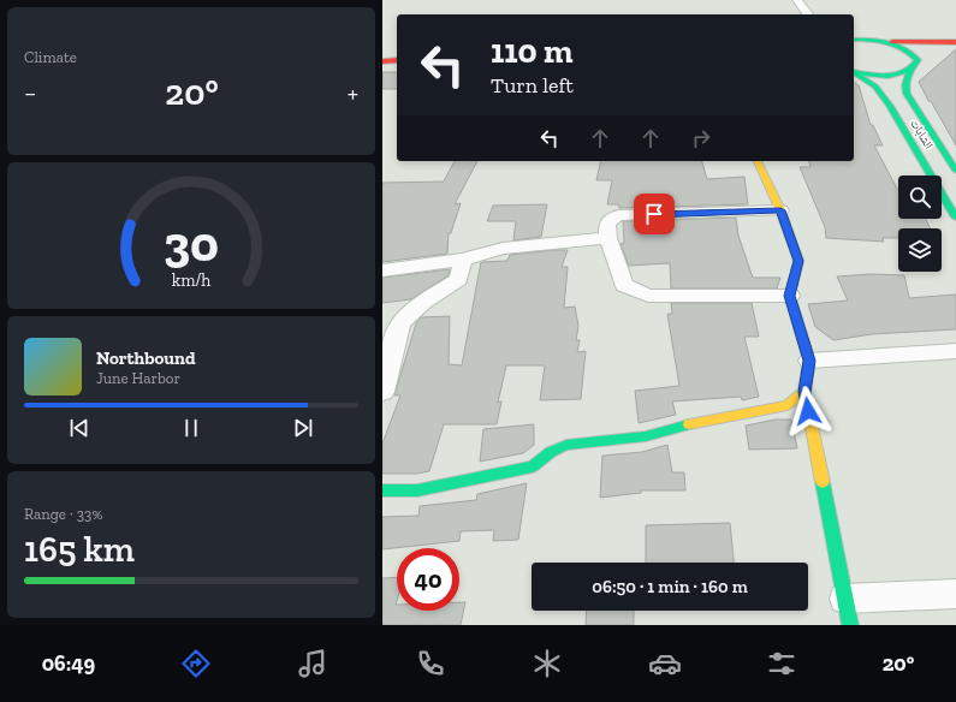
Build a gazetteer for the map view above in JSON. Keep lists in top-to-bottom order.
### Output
{
  "streets": {
    "main road": ["الشابات"]
  },
  "page": {
    "tile": [
      "Climate",
      ["Range · 33%", "165 km"]
    ],
    "turn": ["110 m", "Turn left"],
    "heat": ["−", "20°", "+"],
    "song": ["Northbound", "June Harbor"],
    "limit": "40",
    "trip": "06:50 · 1 min · 160 m",
    "tabs": ["06:49", "20°"],
    "gauge": ["30", "km/h"]
  }
}
